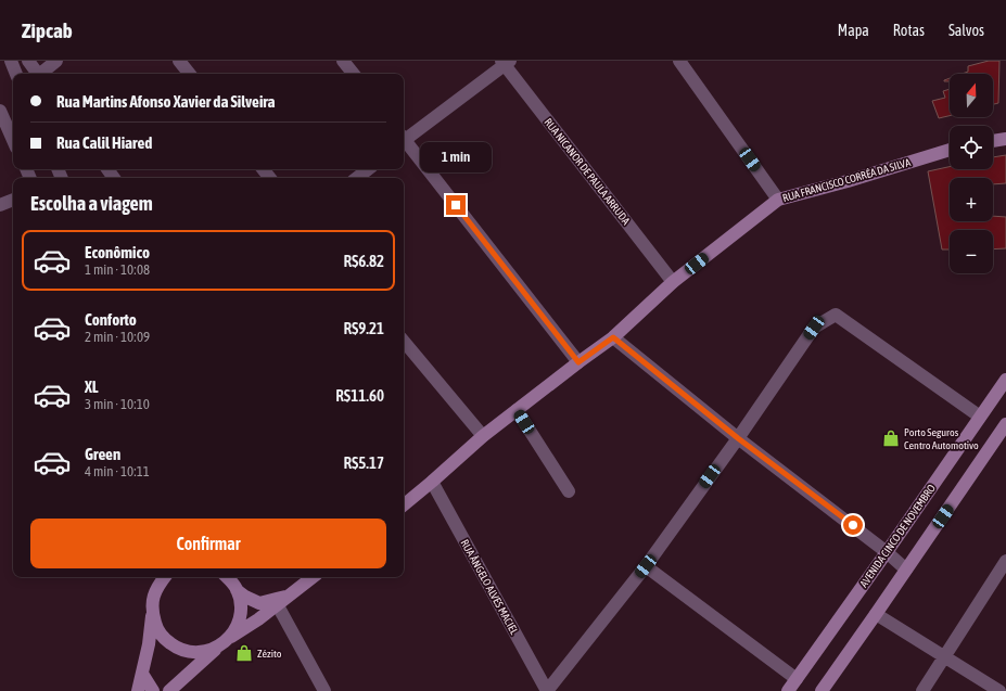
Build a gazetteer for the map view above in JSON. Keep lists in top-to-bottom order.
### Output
{
  "streets": {
    "main road": ["RUA FRANCISCO CORRÊA DA SILVA", "AVENIDA CINCO DE NOVEMBRO"],
    "street": ["RUA NICANOR DE PAULA ARRUDA", "RUA ÂNGELO ALVES MACIEL"]
  },
  "crossings": [
    ["RUA NICANOR DE PAULA ARRUDA", "RUA FRANCISCO CORRÊA DA SILVA"],
    ["RUA FRANCISCO CORRÊA DA SILVA", "RUA ÂNGELO ALVES MACIEL"]
  ],
  "places": {
    "shop": ["Porto Seguros Centro Automotivo", "Zézito"]
  },
  "north": "top",
  "page": {
    "header": "Zipcab",
    "nav": ["Mapa", "Rotas", "Salvos"],
    "map_buttons": ["+", "−"],
    "banner": ["Rua Martins Afonso Xavier da Silveira", "Rua Calil Hiared"],
    "bubble": "1 min",
    "heading": "Escolha a viagem",
    "list": [
      {
        "name": "Econômico",
        "note": "1 min · 10:08",
        "value": "R$6.82"
      },
      {
        "name": "Conforto",
        "note": "2 min · 10:09",
        "value": "R$9.21"
      },
      {
        "name": "XL",
        "note": "3 min · 10:10",
        "value": "R$11.60"
      },
      {
        "name": "Green",
        "note": "4 min · 10:11",
        "value": "R$5.17"
      }
    ],
    "buttons": "Confirmar"
  }
}
